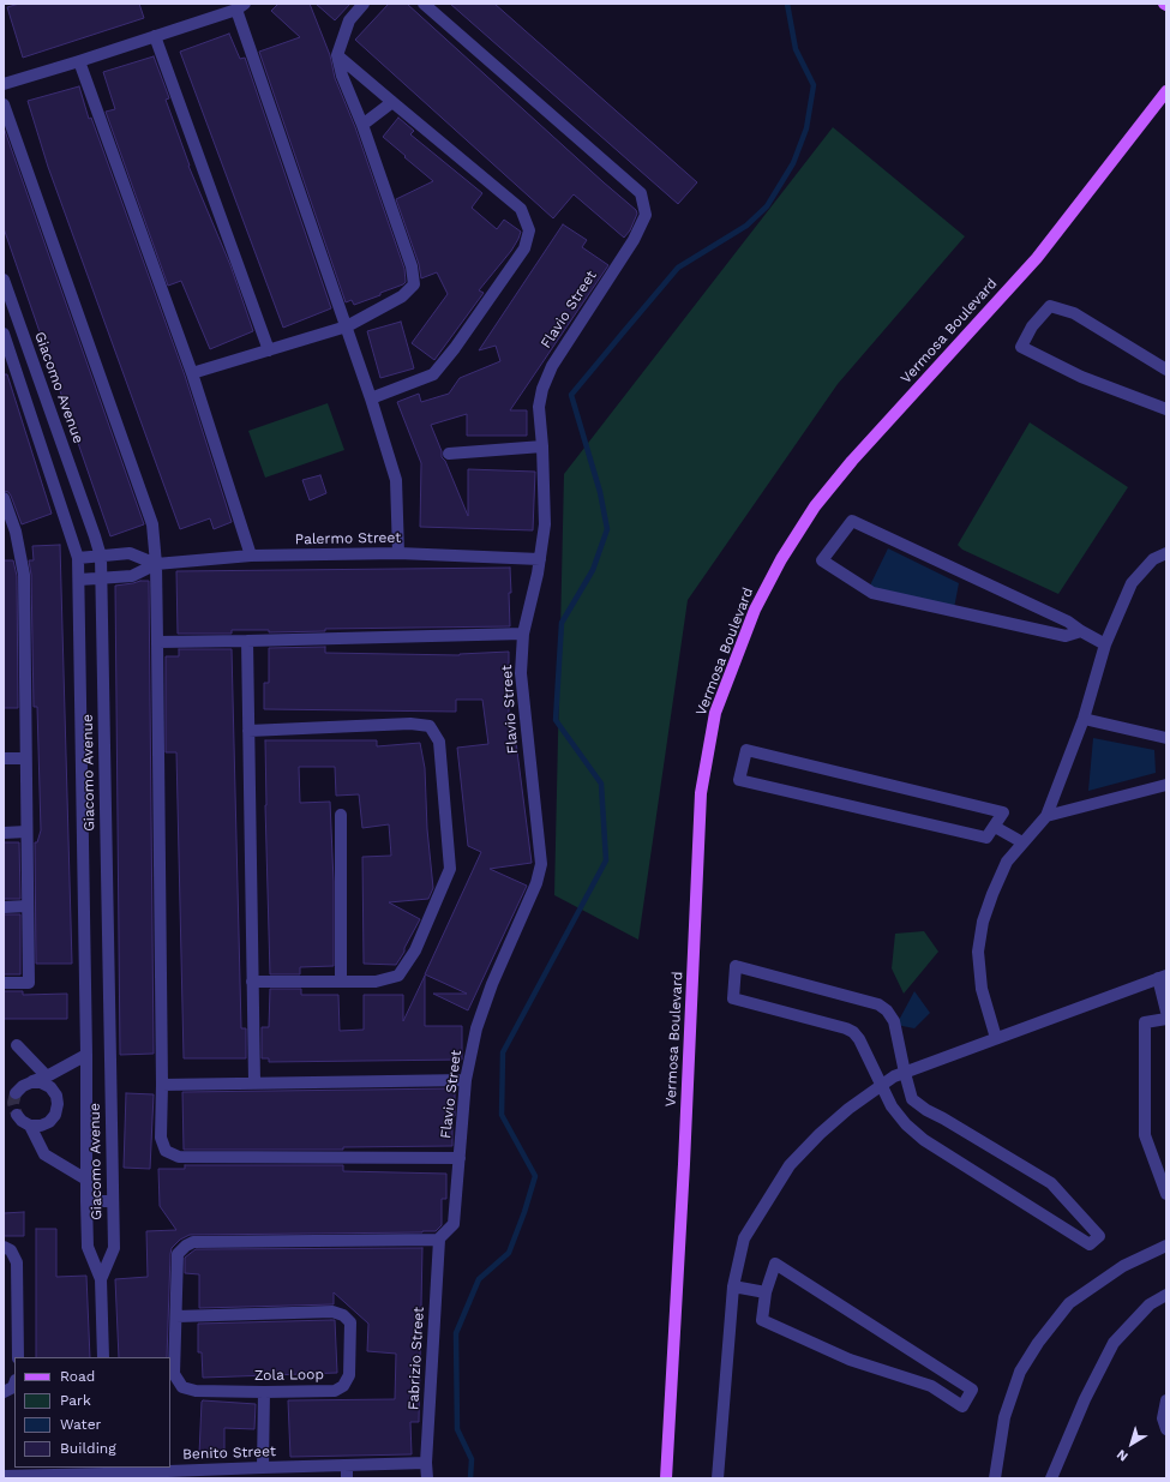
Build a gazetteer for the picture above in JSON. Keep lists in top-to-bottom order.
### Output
{
  "streets": {
    "main road": ["Vermosa Boulevard"],
    "street": [
      "Flavio Street",
      "Giacomo Avenue",
      "Palermo Street",
      "Fabrizio Street",
      "Zola Loop",
      "Benito Street"
    ]
  },
  "crossings": [
    ["Flavio Street", "Palermo Street"],
    ["Flavio Street", "Fabrizio Street"],
    ["Flavio Street", "Zola Loop"],
    ["Fabrizio Street", "Zola Loop"],
    ["Fabrizio Street", "Benito Street"]
  ],
  "legend": [
    "Road",
    "Park",
    "Water",
    "Building"
  ],
  "north": "bottom left"
}
